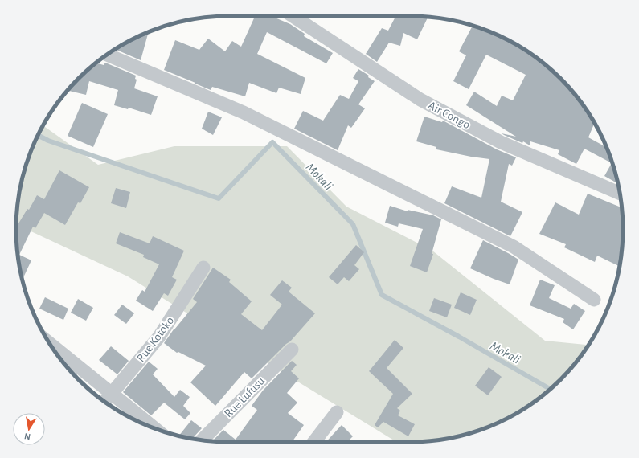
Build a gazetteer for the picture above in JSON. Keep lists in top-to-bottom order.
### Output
{
  "streets": {
    "street": ["Air Congo", "Rue Kotoko", "Rue Lufusu"]
  },
  "water": ["Mokali"],
  "north": "bottom"
}
